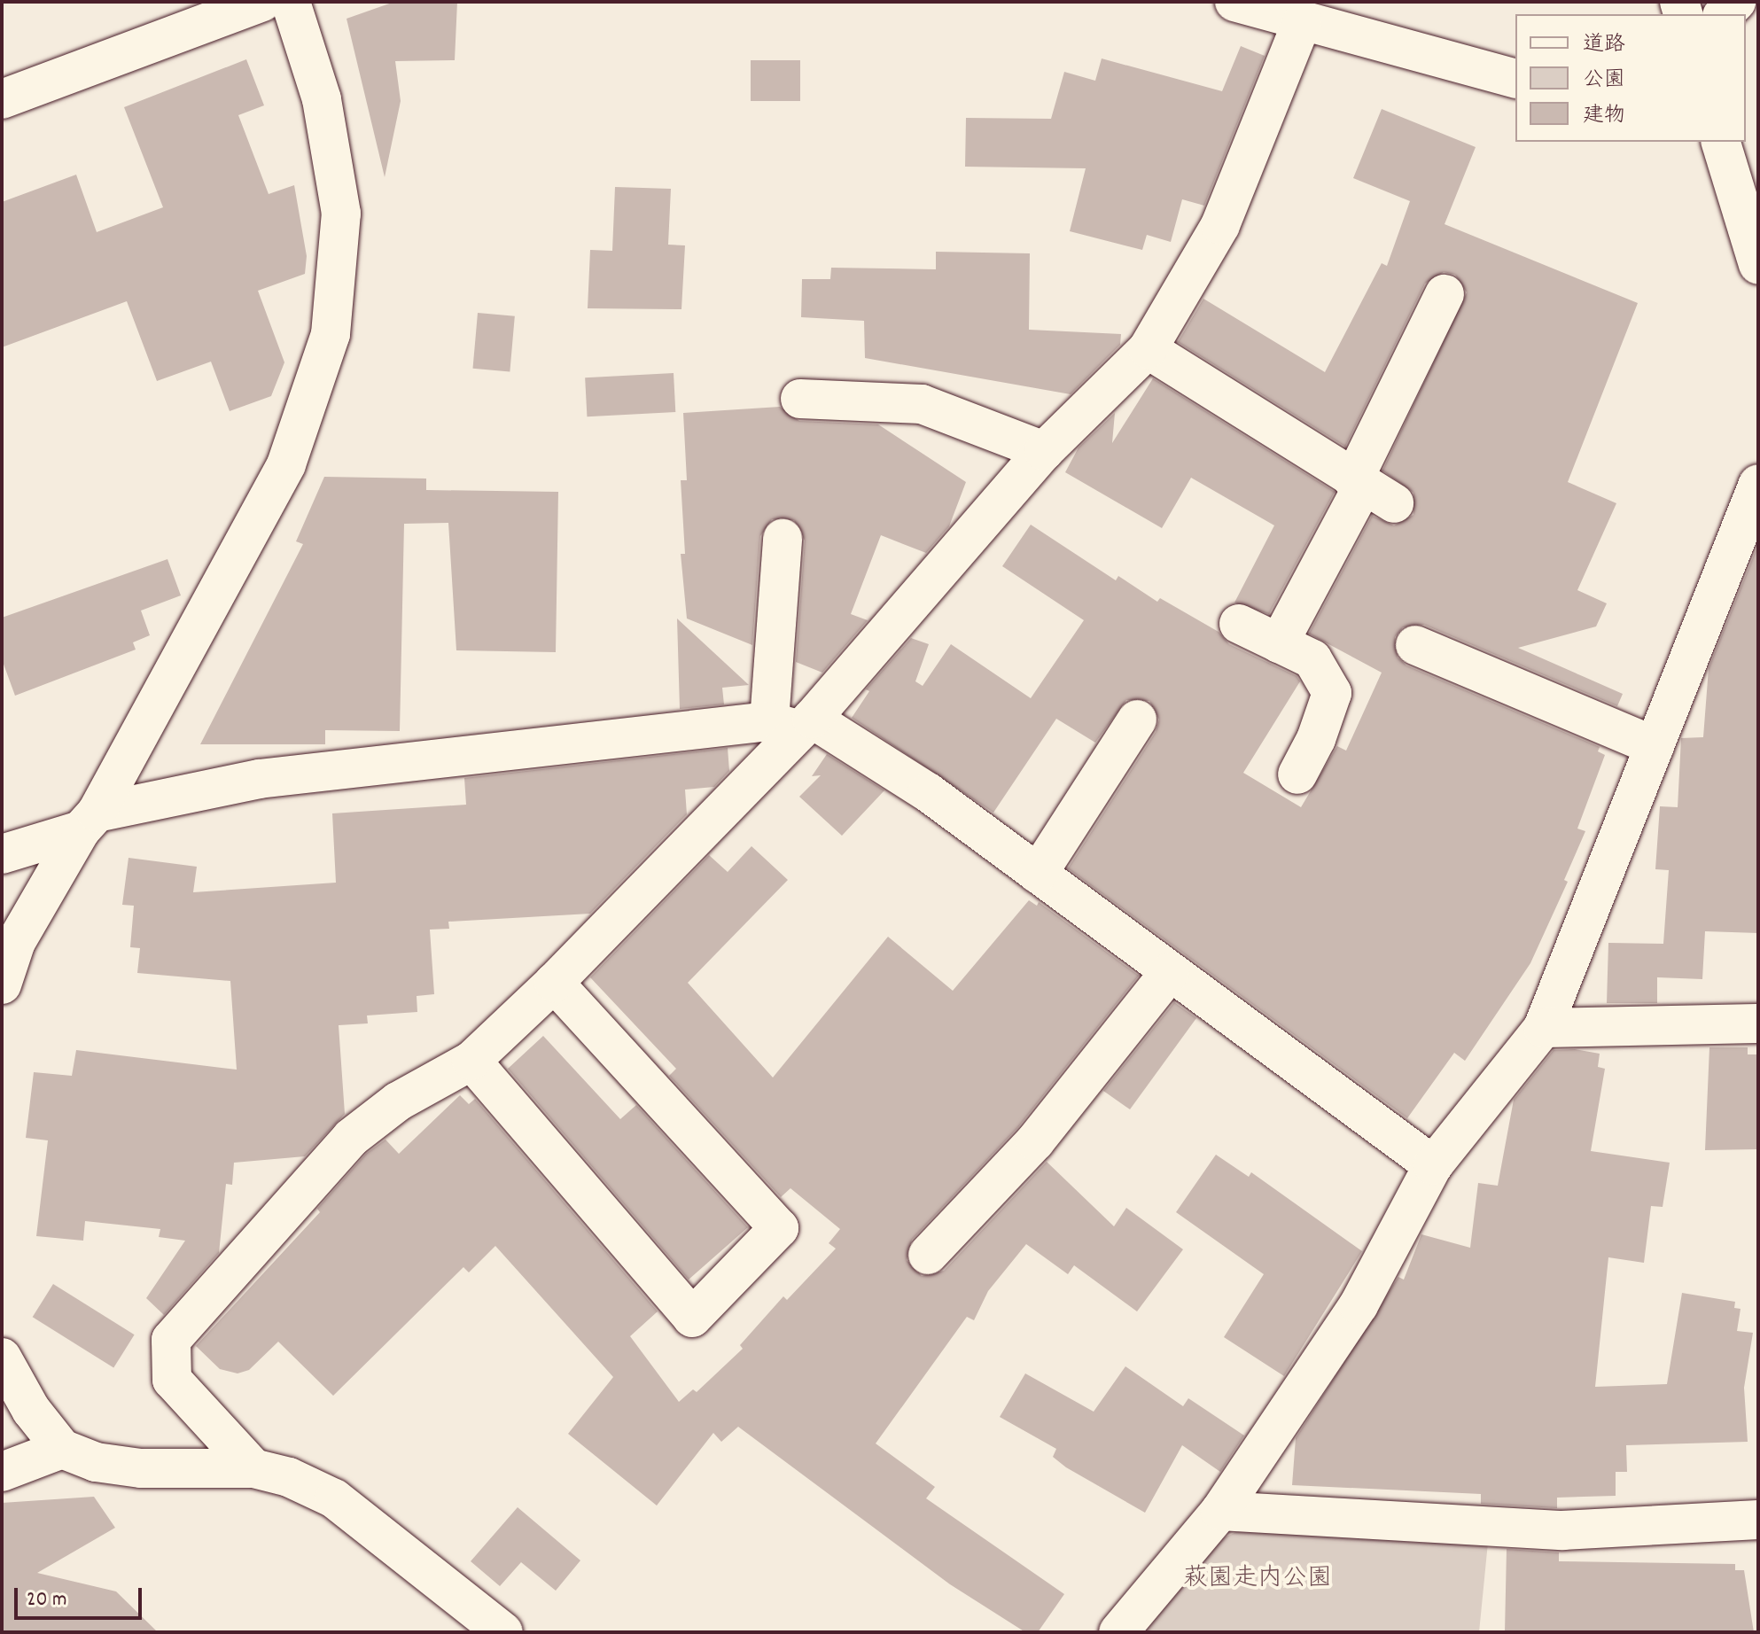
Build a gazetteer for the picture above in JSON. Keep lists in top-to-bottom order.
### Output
{
  "parks": ["萩園走内公園"],
  "legend": ["道路", "公園", "建物"],
  "scale_bar": "20 m"
}
